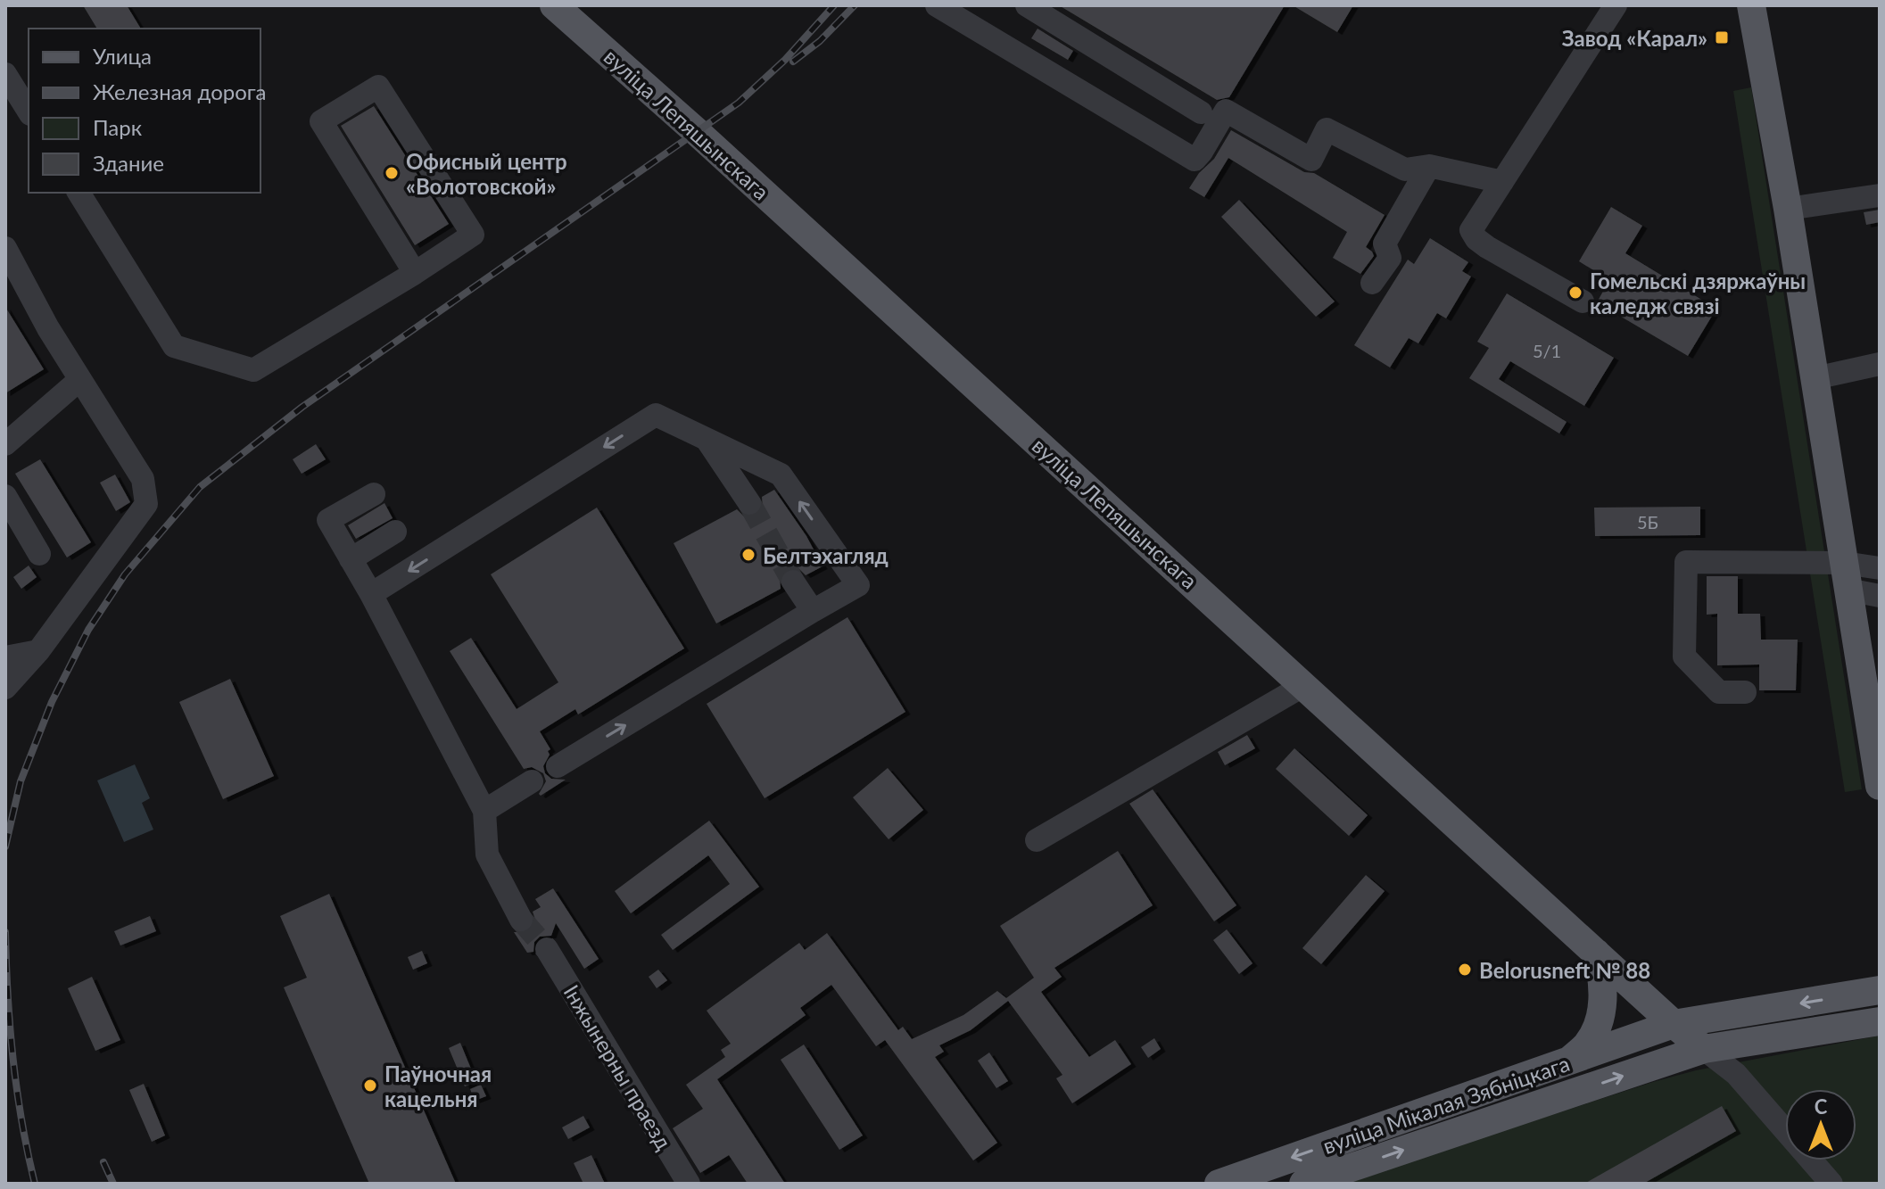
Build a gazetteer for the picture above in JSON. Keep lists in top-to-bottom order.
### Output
{
  "streets": {
    "main road": ["вуліца Лепяшынскага", "вуліца Мікалая Зябніцкага"],
    "street": ["Інжынерны праезд"]
  },
  "crossings": [
    ["вуліца Лепяшынскага", "вуліца Мікалая Зябніцкага"]
  ],
  "places": {
    "transit": ["Завод «Карал»"],
    "other": [
      "Офисный центр «Волотовской»",
      "Гомельскі дзяржаўны каледж связі",
      "Белтэхагляд",
      "Belorusneft № 88",
      "Паўночная кацельня"
    ]
  },
  "house_numbers": ["5/1", "5Б"],
  "legend": [
    "Улица",
    "Железная дорога",
    "Парк",
    "Здание"
  ],
  "north": "top"
}
